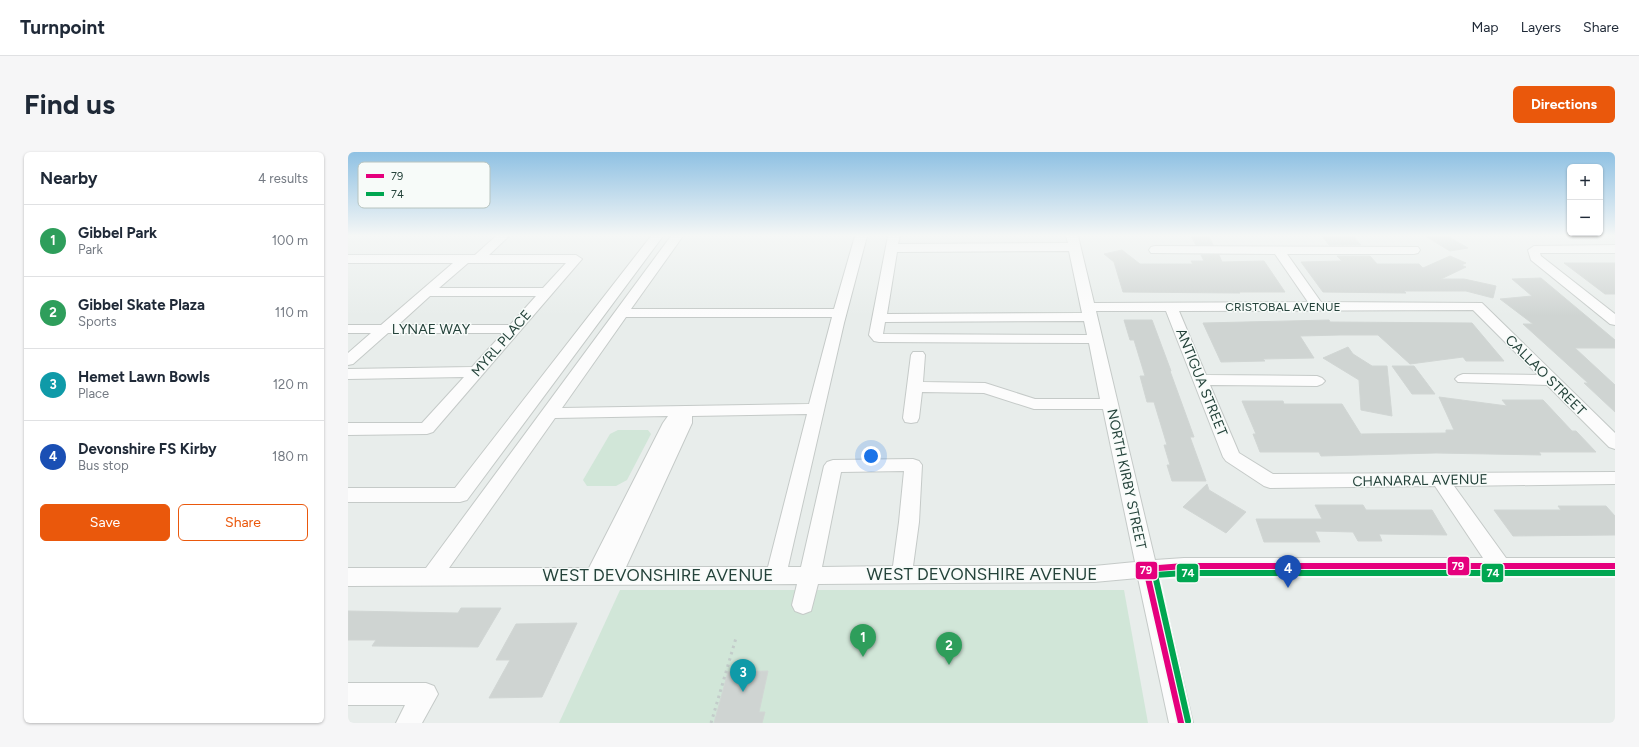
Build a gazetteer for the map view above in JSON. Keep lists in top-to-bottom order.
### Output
{
  "streets": {
    "street": [
      "CRISTOBAL AVENUE",
      "LYNAE WAY",
      "MYRL PLACE",
      "CALLAO STREET",
      "ANTIGUA STREET",
      "NORTH KIRBY STREET",
      "CHANARAL AVENUE",
      "WEST DEVONSHIRE AVENUE"
    ]
  },
  "crossings": [
    ["CRISTOBAL AVENUE", "CALLAO STREET"],
    ["CRISTOBAL AVENUE", "ANTIGUA STREET"],
    ["CRISTOBAL AVENUE", "NORTH KIRBY STREET"],
    ["LYNAE WAY", "MYRL PLACE"],
    ["ANTIGUA STREET", "CHANARAL AVENUE"],
    ["NORTH KIRBY STREET", "WEST DEVONSHIRE AVENUE"]
  ],
  "lines": ["transit line 79", "transit line 74"],
  "legend": ["79", "74"],
  "page": {
    "header": "Turnpoint",
    "nav": ["Map", "Layers", "Share"],
    "buttons": [
      "Directions",
      ["Save", "Share"]
    ],
    "title": "Find us",
    "heading": ["Nearby", "4 results"],
    "map_buttons": ["+", "−"],
    "list": [
      {
        "mark": "1",
        "name": "Gibbel Park",
        "note": "Park",
        "value": "100 m"
      },
      {
        "mark": "2",
        "name": "Gibbel Skate Plaza",
        "note": "Sports",
        "value": "110 m"
      },
      {
        "mark": "3",
        "name": "Hemet Lawn Bowls",
        "note": "Place",
        "value": "120 m"
      },
      {
        "mark": "4",
        "name": "Devonshire FS Kirby",
        "note": "Bus stop",
        "value": "180 m"
      }
    ],
    "pins": [
      "4",
      "1",
      "2",
      "3"
    ]
  }
}
